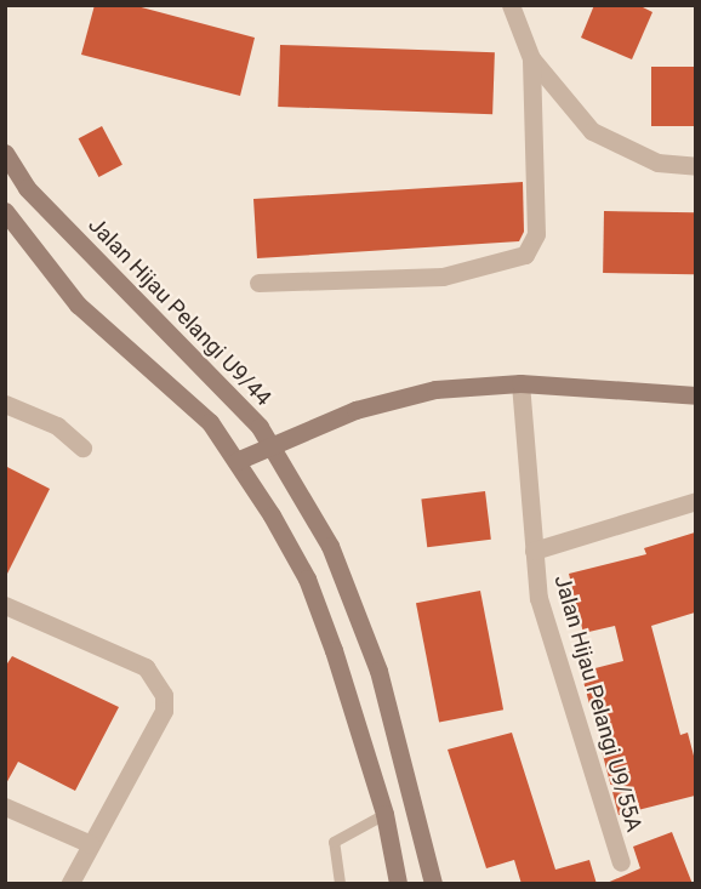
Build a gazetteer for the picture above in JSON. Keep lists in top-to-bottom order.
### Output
{
  "streets": {
    "street": ["Jalan Hijau Pelangi U9/44", "Jalan Hijau Pelangi U9/55A"]
  }
}
